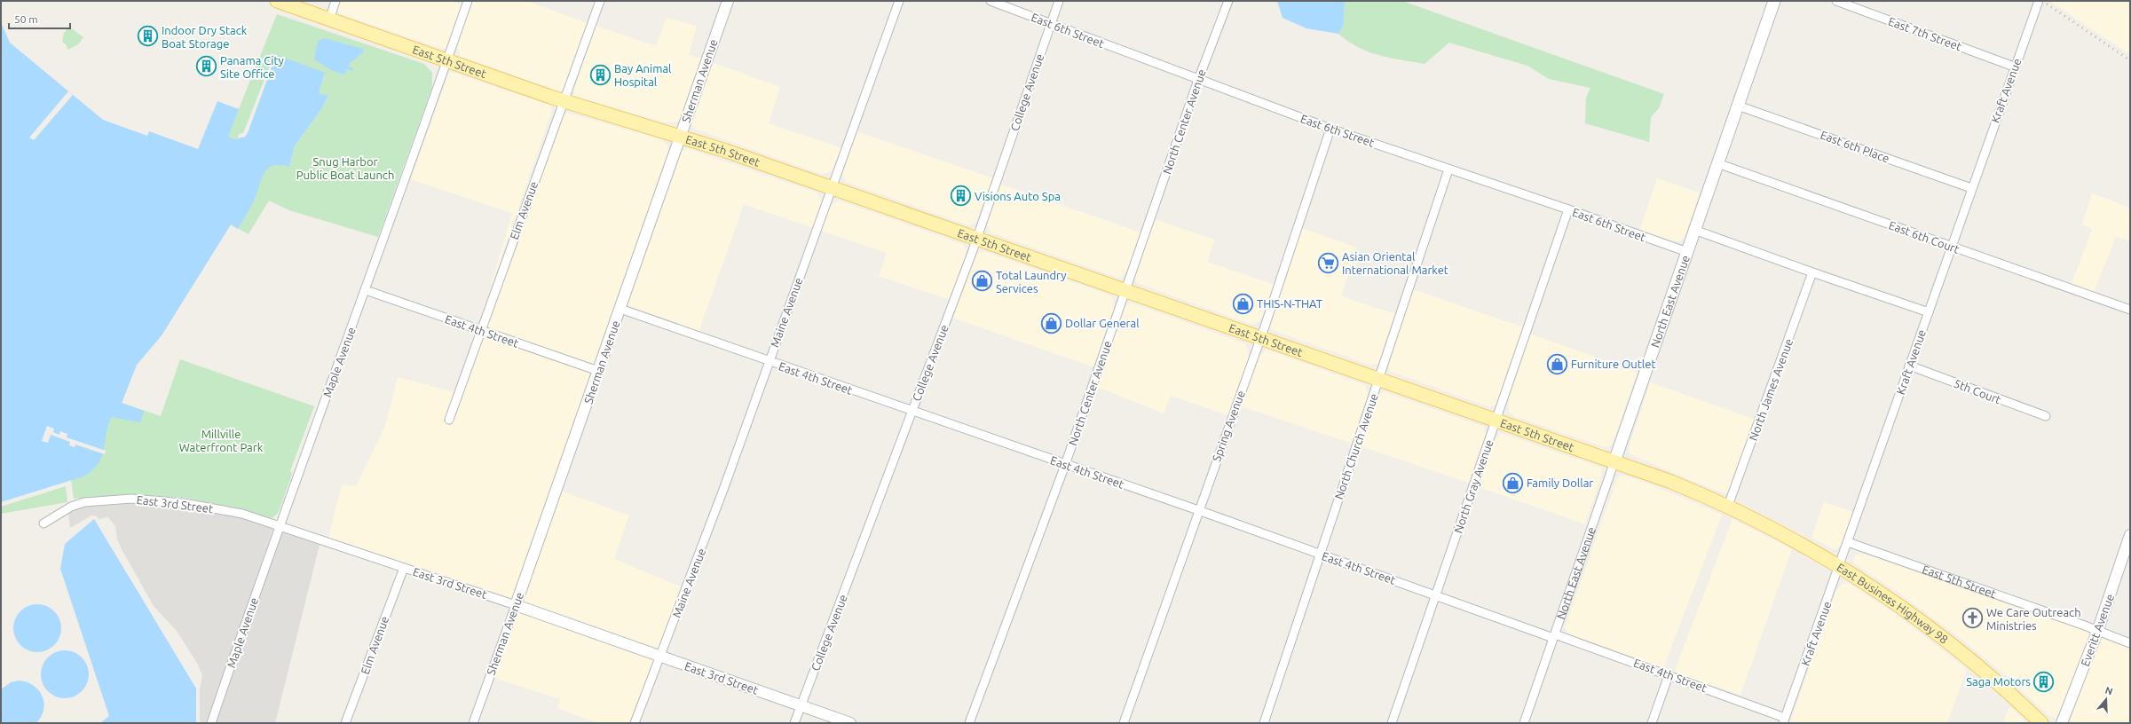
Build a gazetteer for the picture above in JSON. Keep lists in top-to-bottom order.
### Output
{
  "streets": {
    "main road": ["East 5th Street", "North East Avenue", "East Business Highway 98"],
    "street": [
      "East 6th Street",
      "East 7th Street",
      "Sherman Avenue",
      "Kraft Avenue",
      "College Avenue",
      "North Center Avenue",
      "East 6th Place",
      "Elm Avenue",
      "East 6th Court",
      "Maine Avenue",
      "East 4th Street",
      "Maple Avenue",
      "North James Avenue",
      "5th Court",
      "Spring Avenue",
      "North Church Avenue",
      "North Gray Avenue",
      "East 3rd Street",
      "Everitt Avenue"
    ]
  },
  "crossings": [
    ["East 6th Street", "College Avenue"],
    ["East 6th Street", "North Center Avenue"],
    ["East 6th Street", "North East Avenue"],
    ["East 6th Street", "Spring Avenue"],
    ["East 6th Street", "North Church Avenue"],
    ["East 6th Street", "North Gray Avenue"],
    ["East 7th Street", "Kraft Avenue"],
    ["East 5th Street", "Sherman Avenue"],
    ["East 5th Street", "Kraft Avenue"],
    ["East 5th Street", "College Avenue"],
    ["East 5th Street", "North Center Avenue"],
    ["East 5th Street", "Elm Avenue"],
    ["East 5th Street", "North East Avenue"],
    ["East 5th Street", "Maine Avenue"],
    ["East 5th Street", "Maple Avenue"],
    ["East 5th Street", "North James Avenue"],
    ["East 5th Street", "Spring Avenue"],
    ["East 5th Street", "North Church Avenue"],
    ["East 5th Street", "North Gray Avenue"],
    ["East 5th Street", "East Business Highway 98"],
    ["East 5th Street", "Everitt Avenue"],
    ["Sherman Avenue", "East 4th Street"],
    ["Sherman Avenue", "East 3rd Street"],
    ["Kraft Avenue", "East 6th Place"],
    ["Kraft Avenue", "East 6th Court"],
    ["Kraft Avenue", "East 4th Street"],
    ["Kraft Avenue", "5th Court"],
    ["Kraft Avenue", "East Business Highway 98"],
    ["College Avenue", "East 4th Street"],
    ["College Avenue", "East 3rd Street"],
    ["North Center Avenue", "East 4th Street"],
    ["East 6th Place", "North East Avenue"],
    ["Elm Avenue", "East 4th Street"],
    ["Elm Avenue", "East 3rd Street"],
    ["East 6th Court", "North East Avenue"],
    ["North East Avenue", "East 4th Street"],
    ["Maine Avenue", "East 4th Street"],
    ["Maine Avenue", "East 3rd Street"],
    ["East 4th Street", "Maple Avenue"],
    ["East 4th Street", "Spring Avenue"],
    ["East 4th Street", "North Church Avenue"],
    ["East 4th Street", "North Gray Avenue"],
    ["Maple Avenue", "East 3rd Street"],
    ["North James Avenue", "East Business Highway 98"]
  ],
  "parks": ["Snug Harbor Public Boat Launch", "Millville Waterfront Park"],
  "places": {
    "building": [
      "Indoor Dry Stack Boat Storage",
      "Panama City Site Office",
      "Bay Animal Hospital",
      "Visions Auto Spa",
      "Saga Motors"
    ],
    "supermarket": ["Asian Oriental International Market"],
    "shop": [
      "Total Laundry Services",
      "THIS-N-THAT",
      "Dollar General",
      "Furniture Outlet",
      "Family Dollar"
    ],
    "church": ["We Care Outreach Ministries"]
  },
  "scale_bar": "50 m",
  "north": "top"
}
